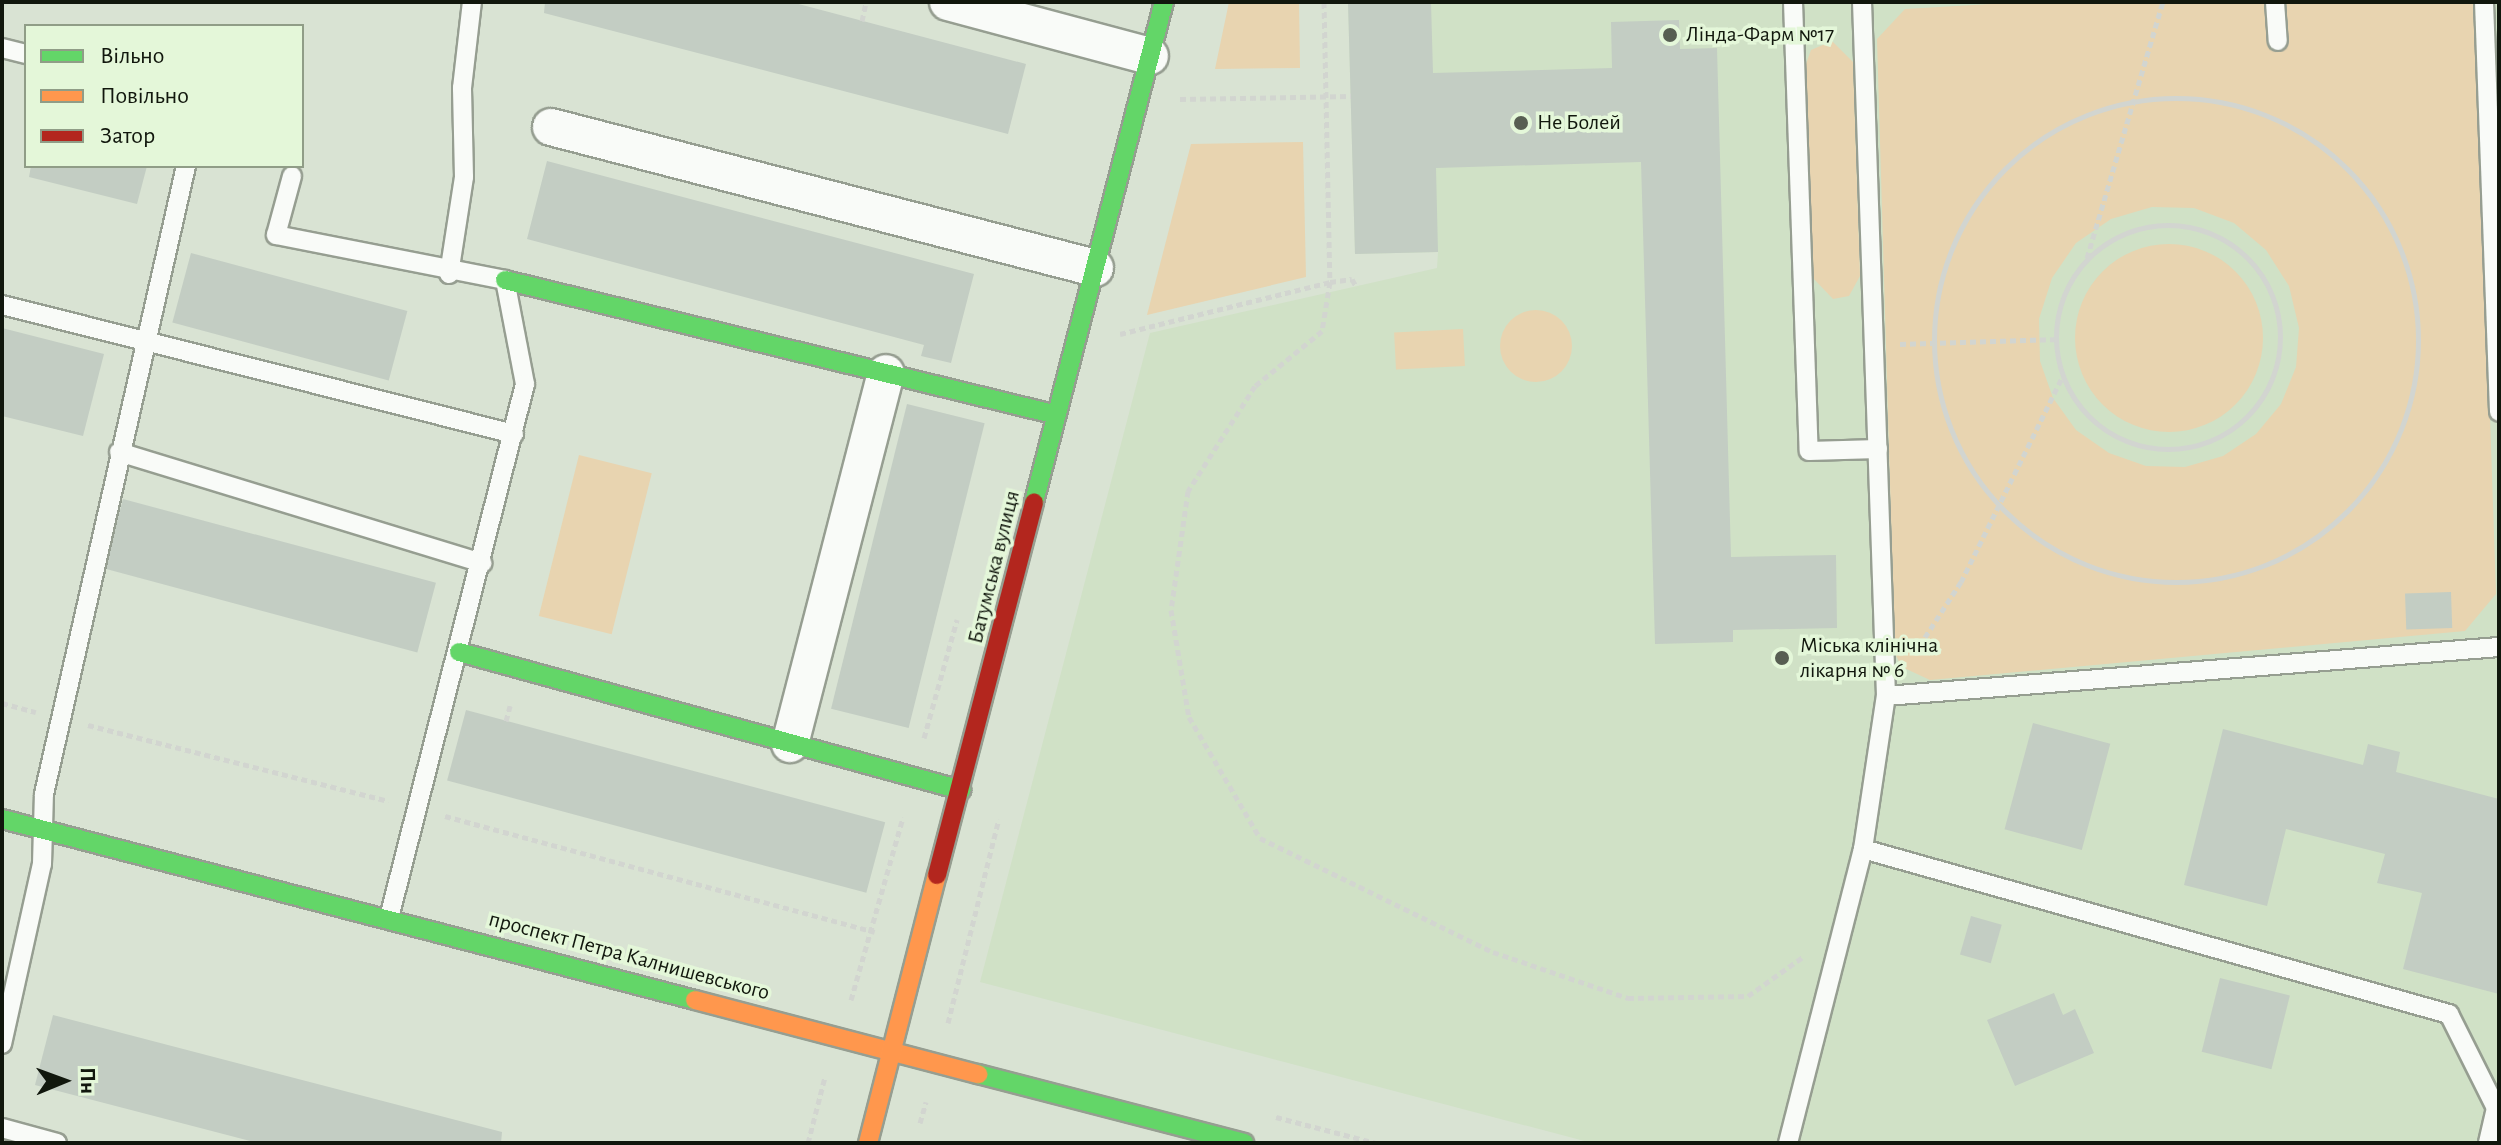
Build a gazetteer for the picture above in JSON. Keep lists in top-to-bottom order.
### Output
{
  "streets": {
    "street": ["Батумська вулиця", "проспект Петра Калнишевського"]
  },
  "crossings": [
    ["Батумська вулиця", "проспект Петра Калнишевського"]
  ],
  "places": ["Лінда-Фарм №17", "Не Болей", "Міська клінічна лікарня № 6"],
  "legend": ["Вільно", "Повільно", "Затор"],
  "north": "right"
}
